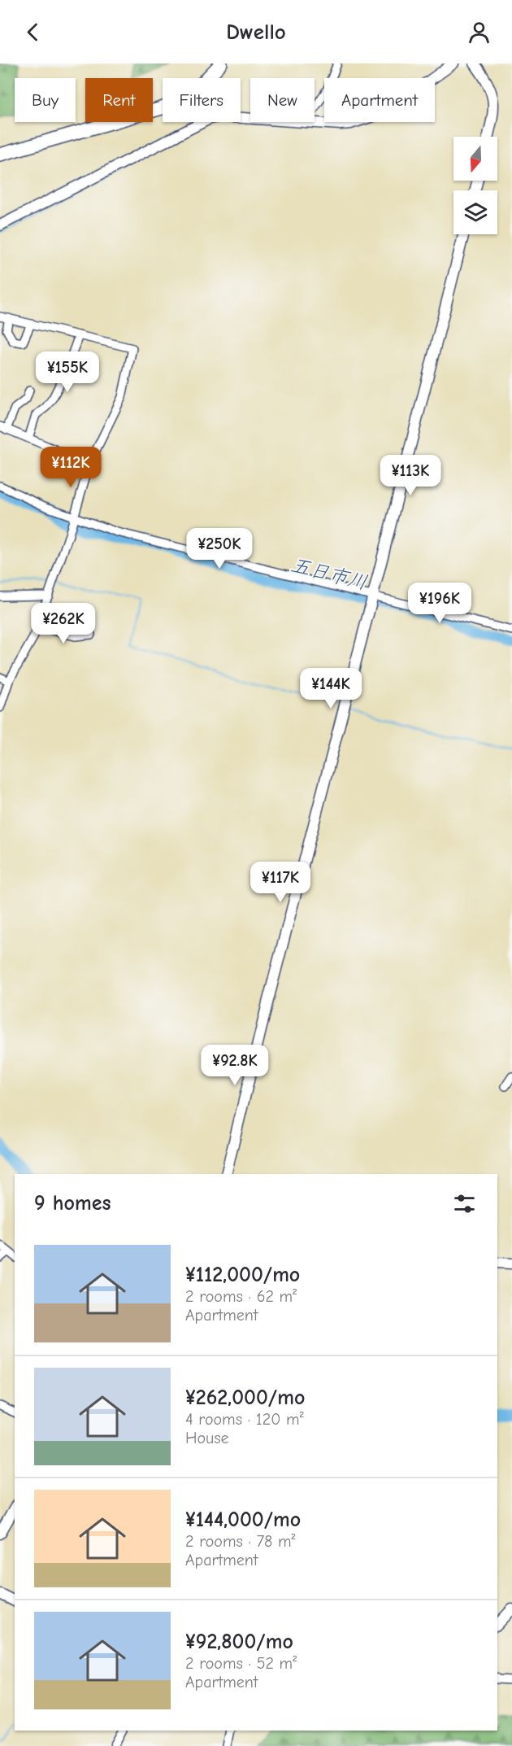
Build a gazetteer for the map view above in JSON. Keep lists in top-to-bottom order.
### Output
{
  "water": ["五日市川"],
  "north": "bottom",
  "page": {
    "header": "Dwello",
    "chip": [
      "Buy",
      "Rent",
      "Filters",
      "New",
      "Apartment"
    ],
    "price": [
      "¥155K",
      "¥112K",
      "¥113K",
      "¥250K",
      "¥196K",
      "¥262K",
      "¥144K",
      "¥117K",
      "¥92.8K"
    ],
    "heading": "9 homes",
    "list": [
      {
        "name": "¥112,000/mo",
        "note": "2 rooms · 62 m² · Apartment"
      },
      {
        "name": "¥262,000/mo",
        "note": "4 rooms · 120 m² · House"
      },
      {
        "name": "¥144,000/mo",
        "note": "2 rooms · 78 m² · Apartment"
      },
      {
        "name": "¥92,800/mo",
        "note": "2 rooms · 52 m² · Apartment"
      }
    ]
  }
}
